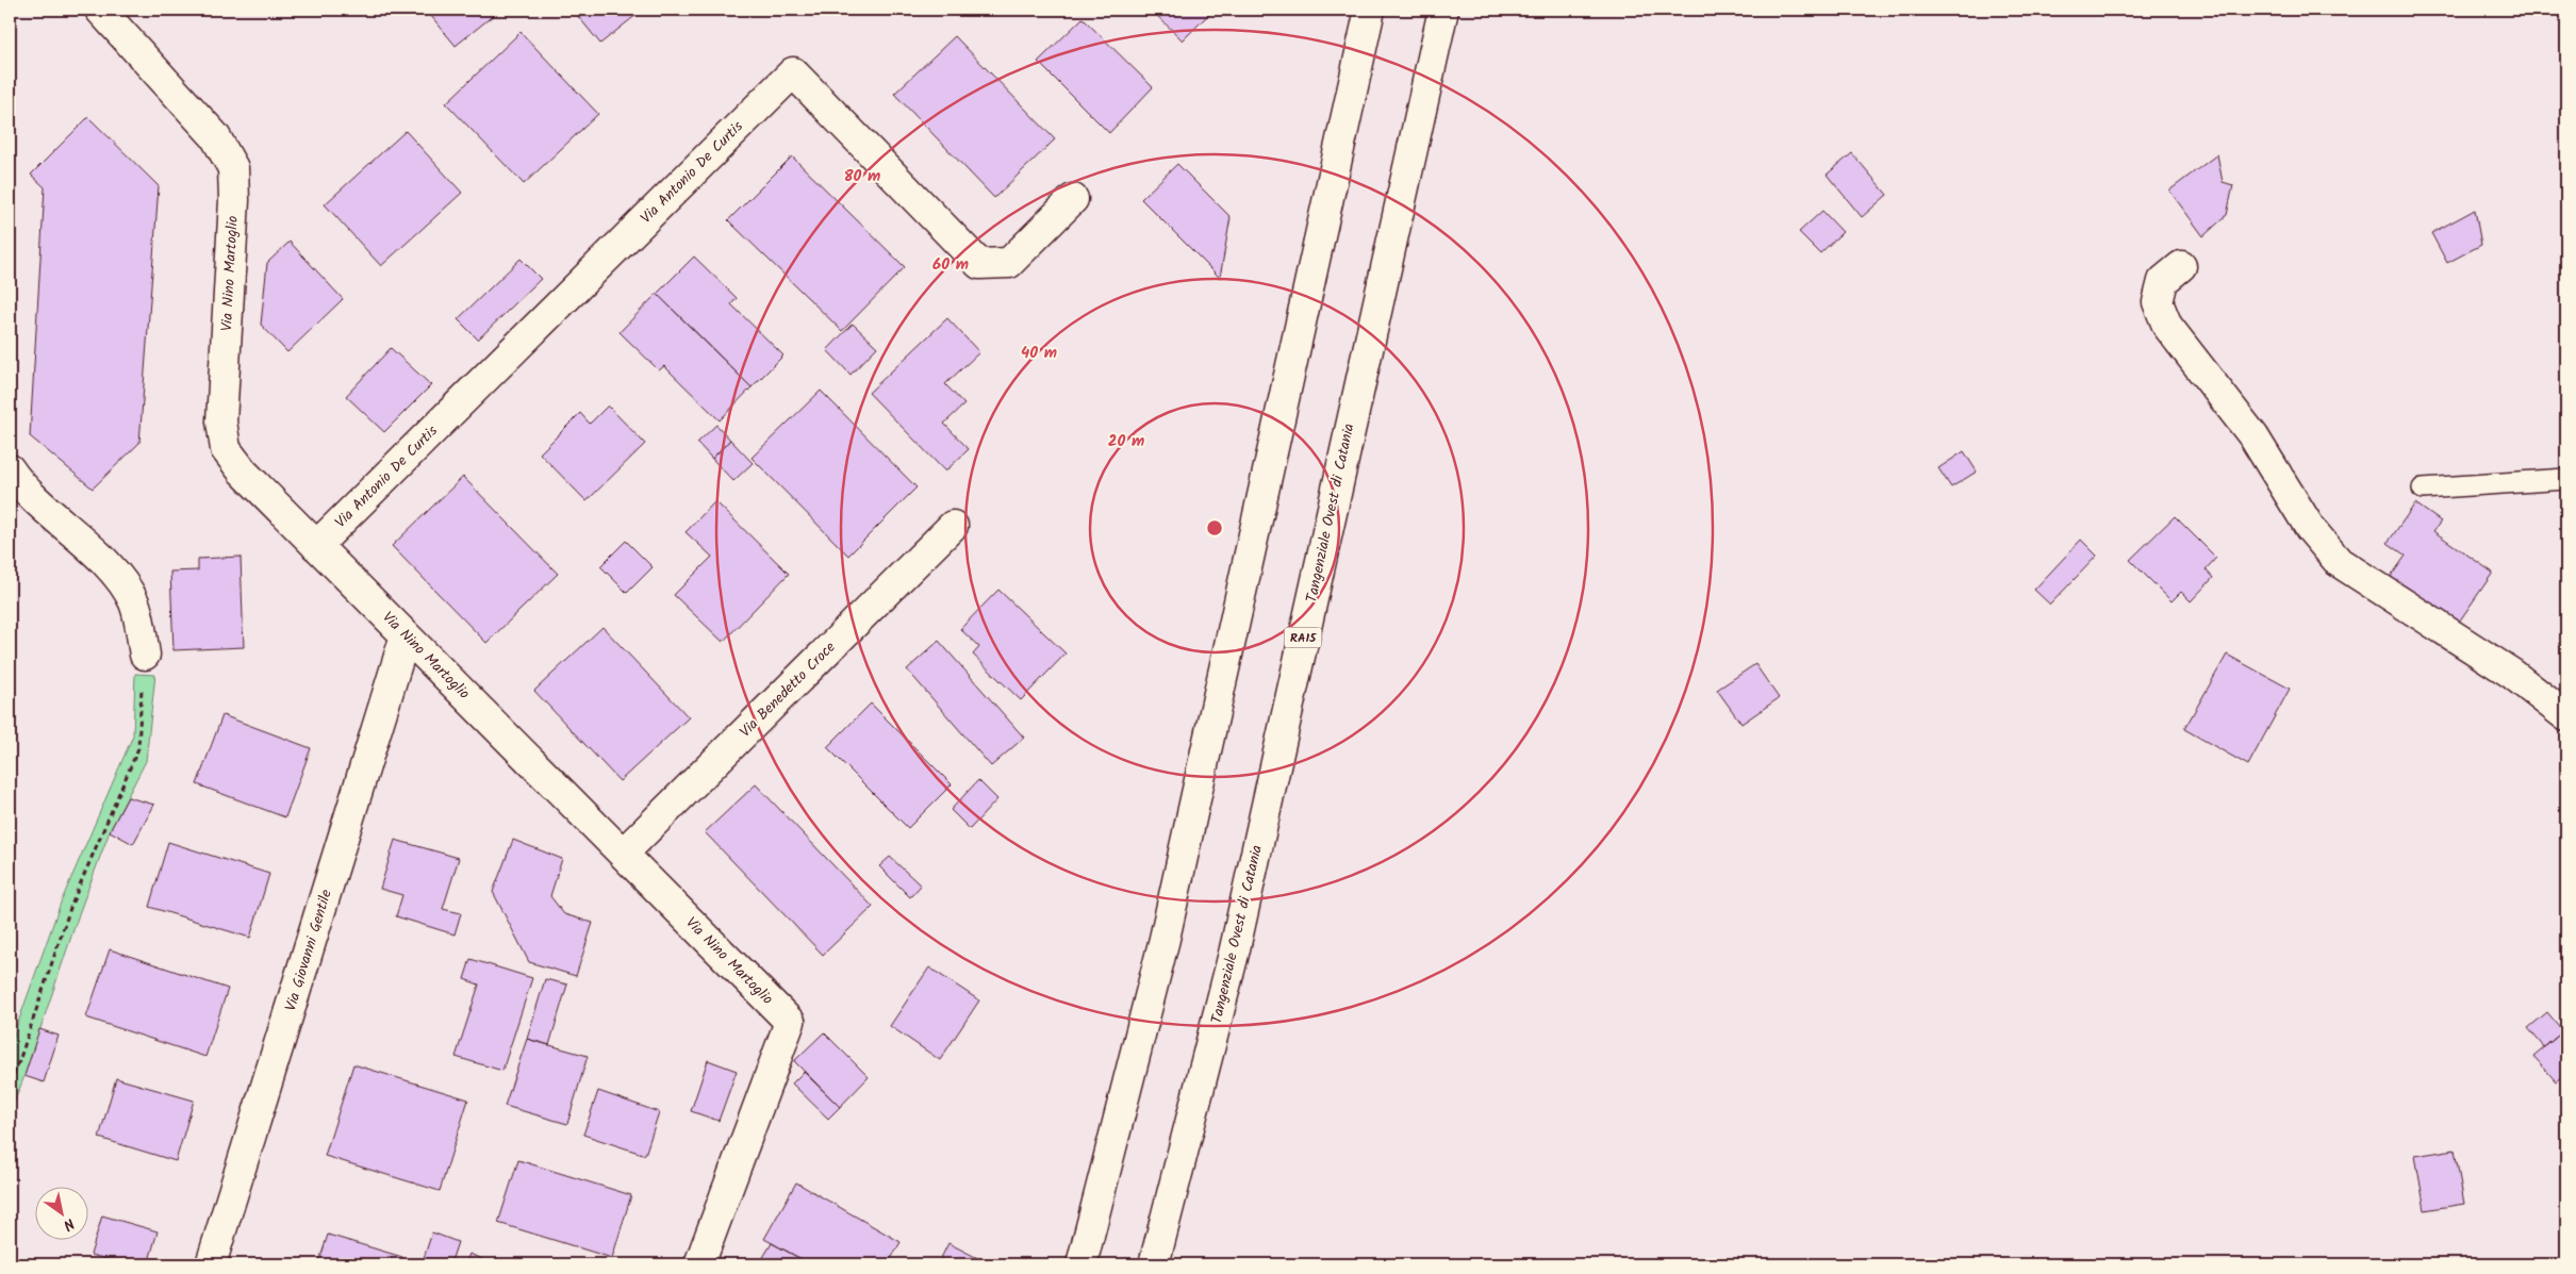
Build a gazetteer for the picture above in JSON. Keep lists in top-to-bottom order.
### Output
{
  "streets": {
    "main road": [
      "Via Antonio De Curtis",
      "Via Nino Martoglio",
      "Tangenziale Ovest di Catania",
      "RA15",
      "Via Benedetto Croce",
      "Via Giovanni Gentile"
    ]
  },
  "crossings": [
    ["Via Antonio De Curtis", "Via Nino Martoglio"],
    ["Via Nino Martoglio", "Via Benedetto Croce"],
    ["Via Nino Martoglio", "Via Giovanni Gentile"]
  ],
  "north": "bottom right",
  "rings": [
    "80 m",
    "60 m",
    "40 m",
    "20 m"
  ]
}
